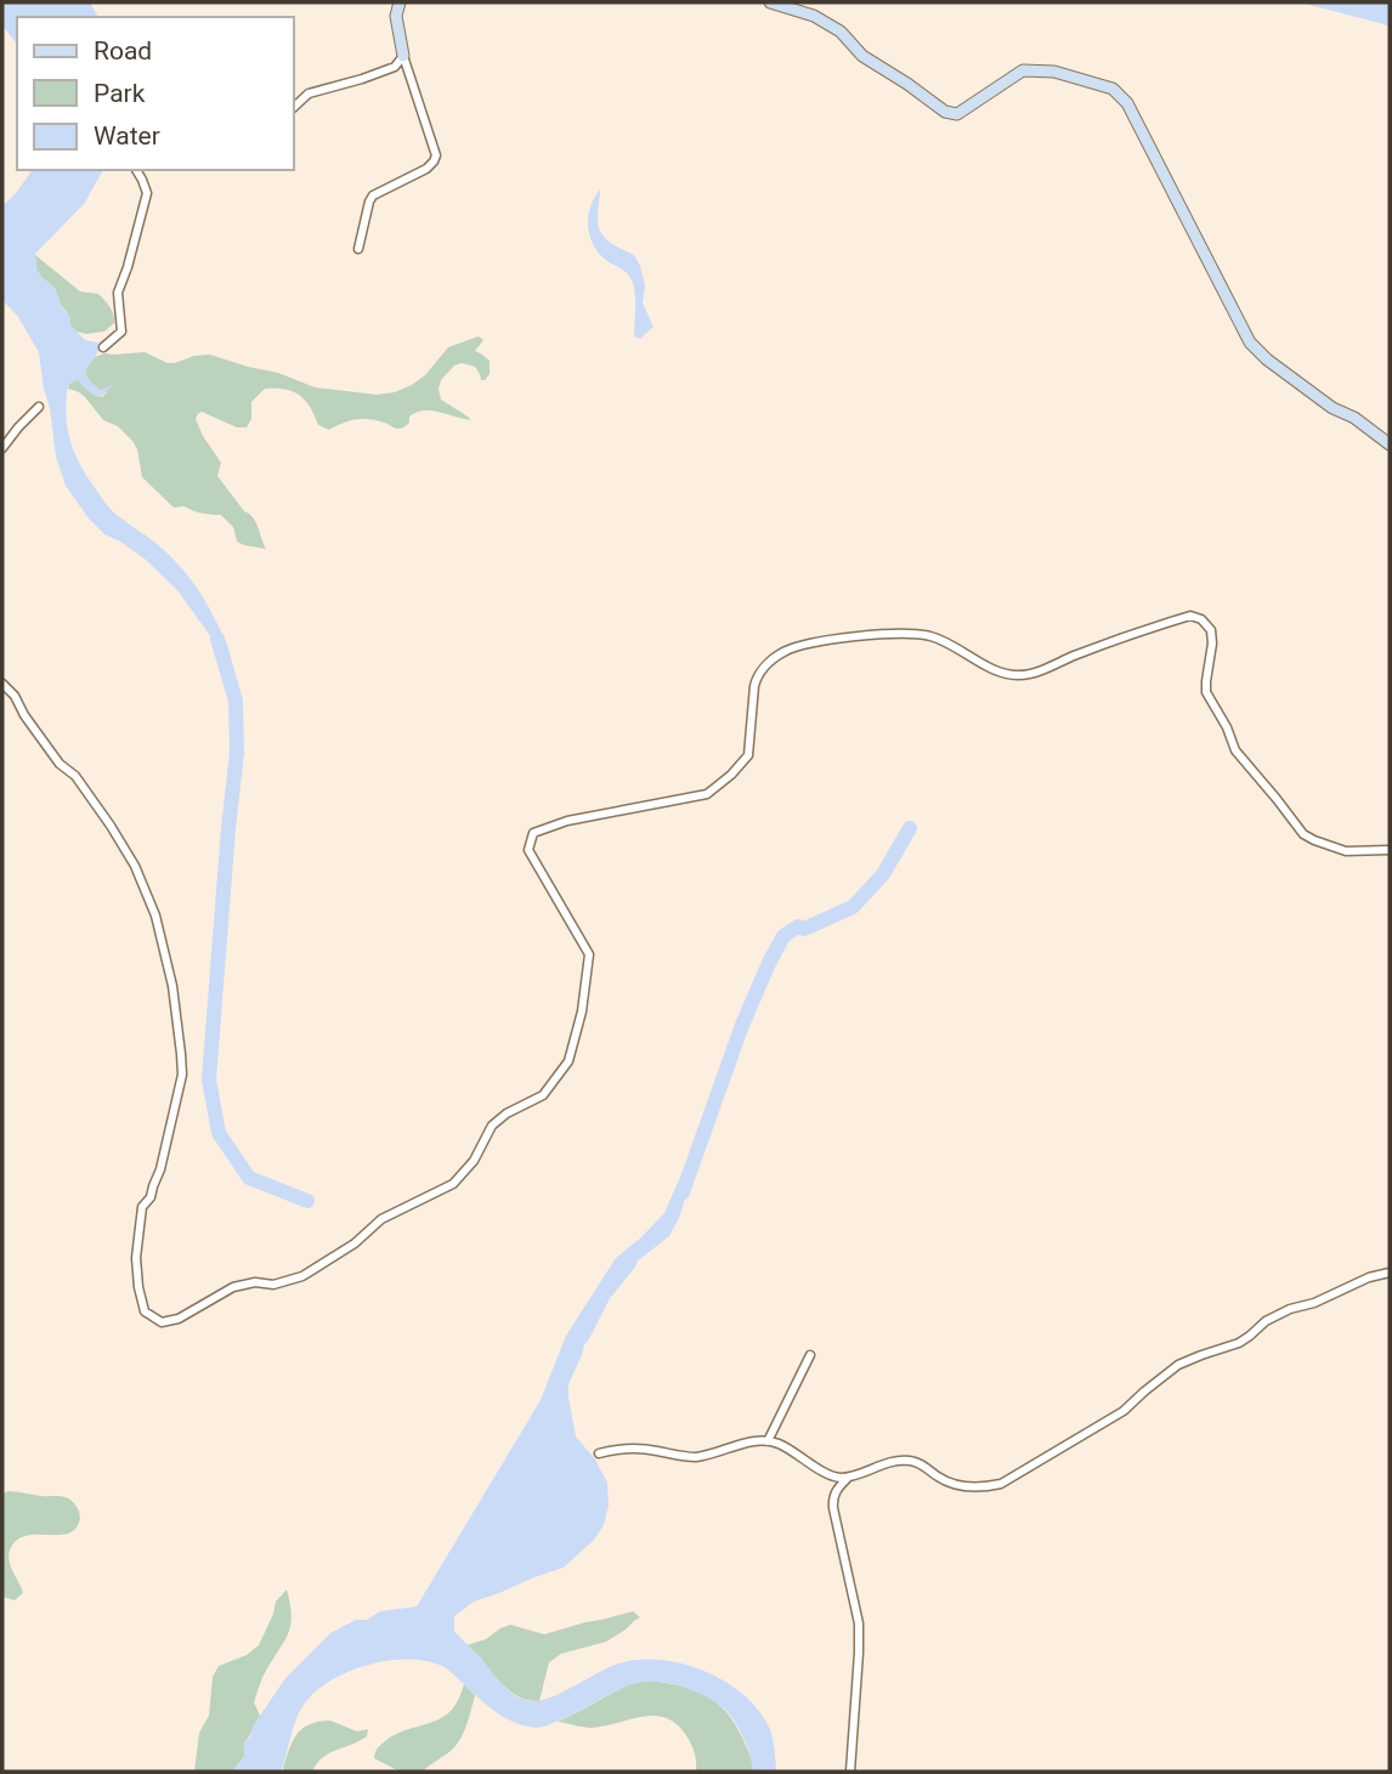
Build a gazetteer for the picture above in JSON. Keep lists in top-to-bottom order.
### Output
{
  "legend": ["Road", "Park", "Water"]
}
